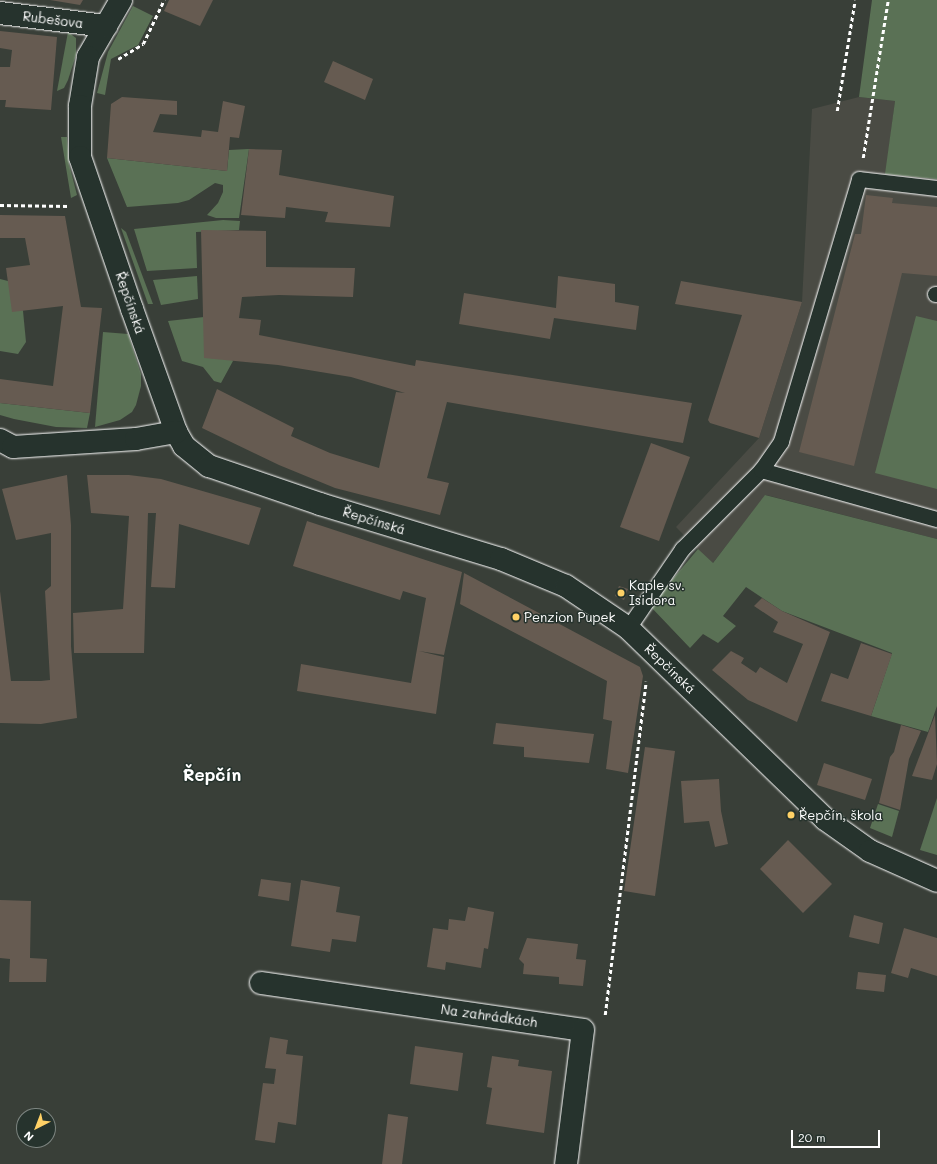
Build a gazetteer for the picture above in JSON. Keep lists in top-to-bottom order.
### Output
{
  "streets": {
    "street": ["Rubešova", "Řepčínská", "Na zahrádkách"]
  },
  "crossings": [
    ["Rubešova", "Řepčínská"]
  ],
  "districts": ["Řepčín"],
  "places": ["Kaple sv. Isidora", "Penzion Pupek", "Řepčín, škola"],
  "scale_bar": "20 m",
  "north": "bottom left"
}
